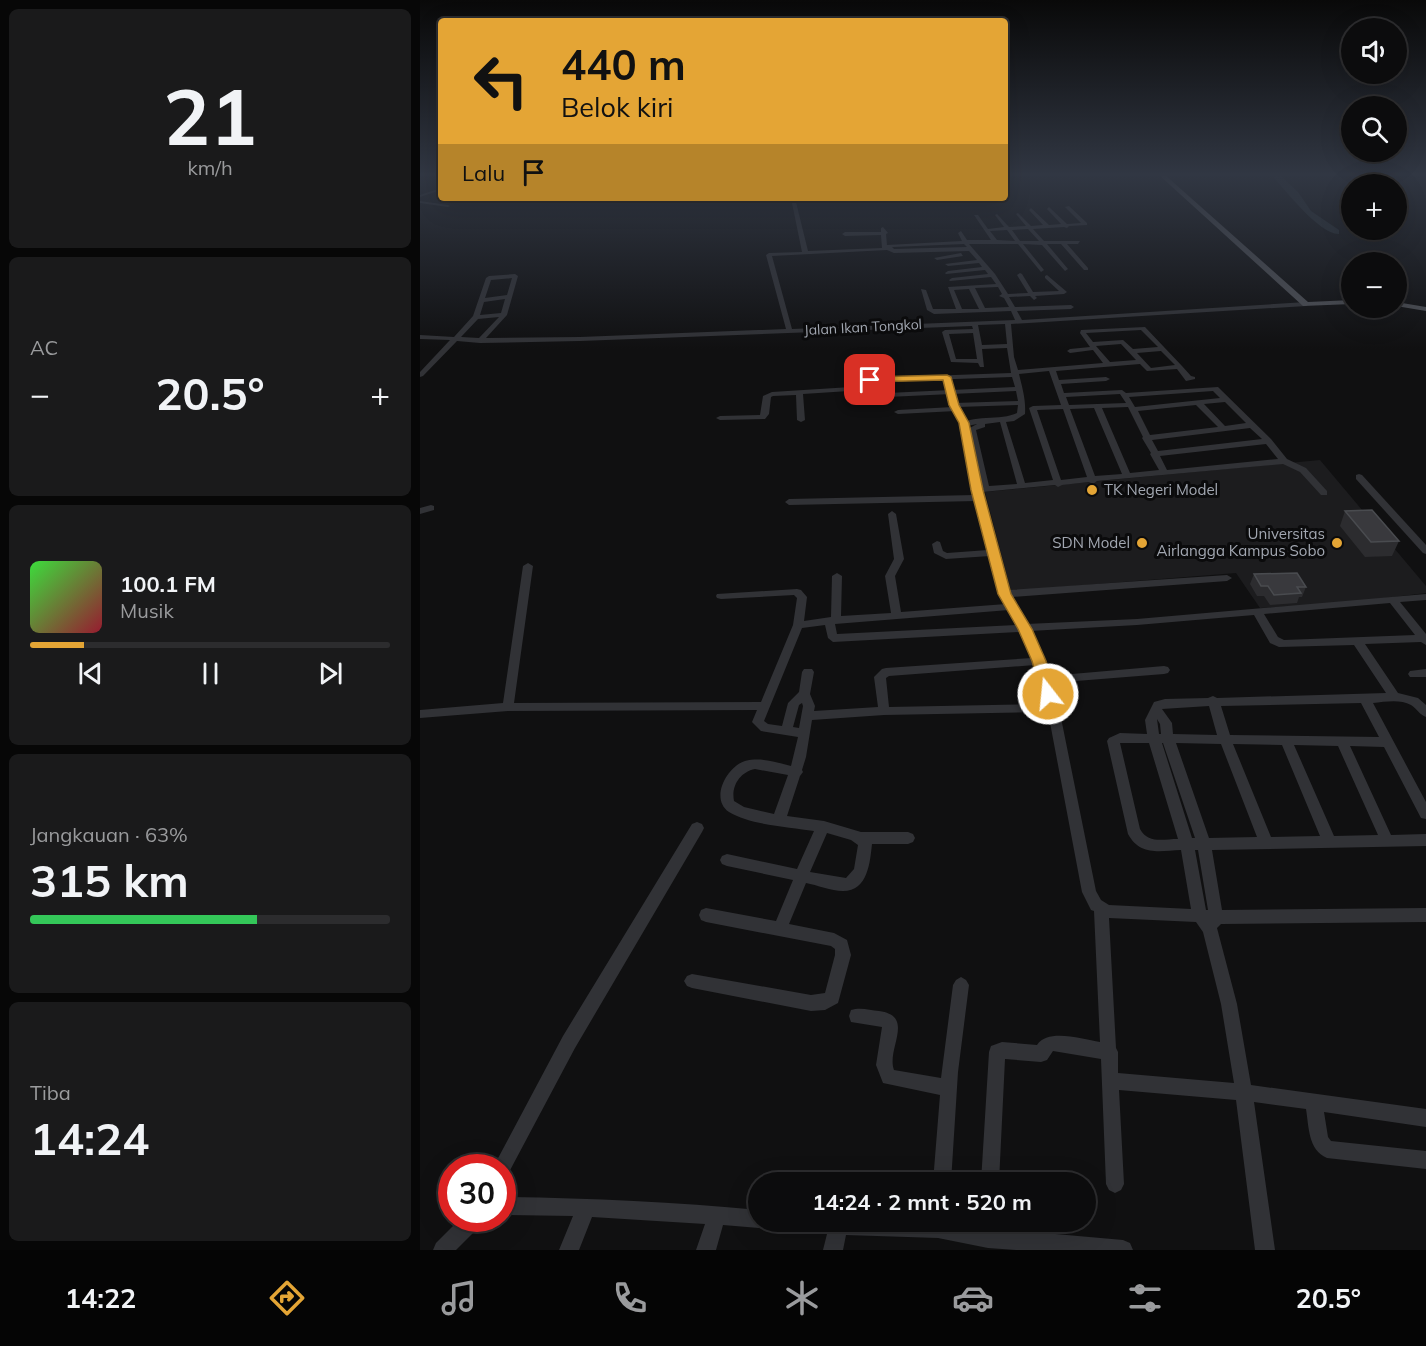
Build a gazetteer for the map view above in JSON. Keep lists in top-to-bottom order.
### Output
{
  "streets": {
    "street": ["Jalan Ikan Tongkol"]
  },
  "places": ["TK Negeri Model", "SDN Model", "Universitas Airlangga Kampus Sobo"],
  "page": {
    "tile": [
      ["21", "km/h"],
      "AC",
      ["Jangkauan · 63%", "315 km"],
      ["Tiba", "14:24"]
    ],
    "map_buttons": ["+", "−"],
    "turn": ["440 m", "Belok kiri"],
    "then": "Lalu",
    "heat": ["−", "20.5°", "+"],
    "song": ["100.1 FM", "Musik"],
    "limit": "30",
    "trip": "14:24 · 2 mnt · 520 m",
    "tabs": ["14:22", "20.5°"]
  }
}
